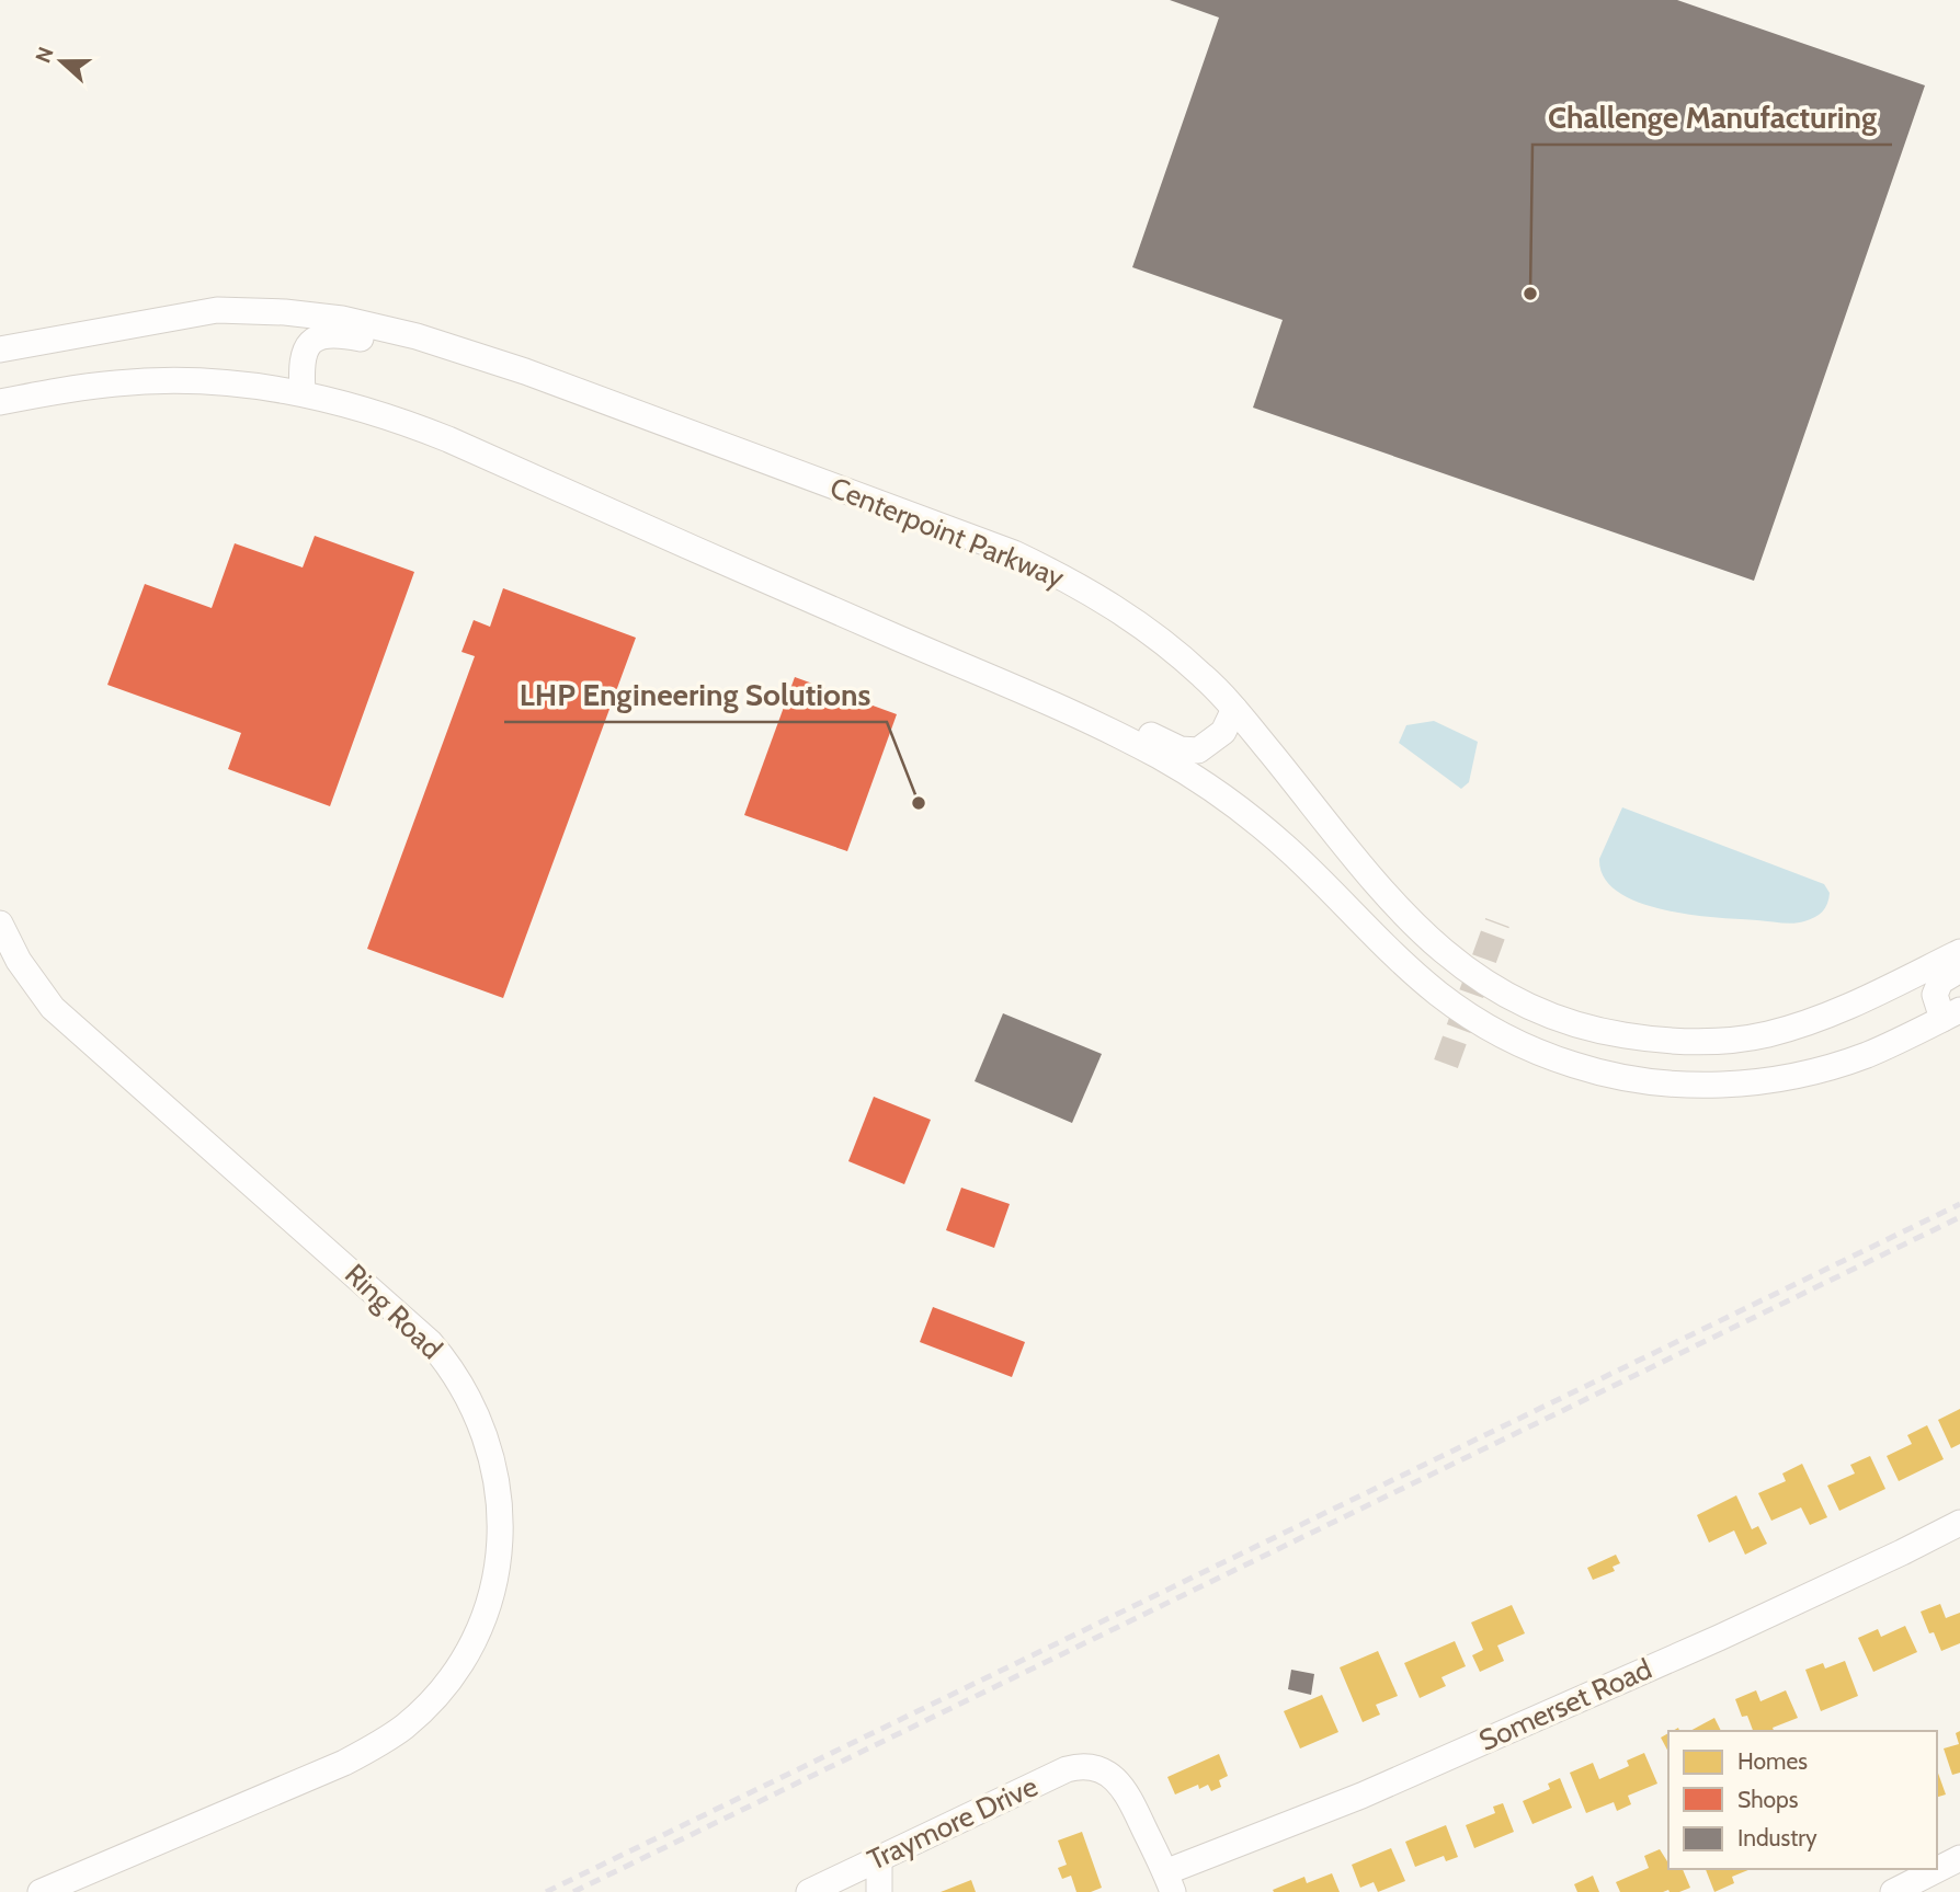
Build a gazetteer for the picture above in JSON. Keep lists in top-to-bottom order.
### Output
{
  "streets": {
    "street": [
      "Centerpoint Parkway",
      "Ring Road",
      "Somerset Road",
      "Traymore Drive"
    ]
  },
  "crossings": [
    ["Somerset Road", "Traymore Drive"]
  ],
  "places": ["Challenge Manufacturing", "LHP Engineering Solutions"],
  "legend": ["Homes", "Shops", "Industry"],
  "north": "left"
}
